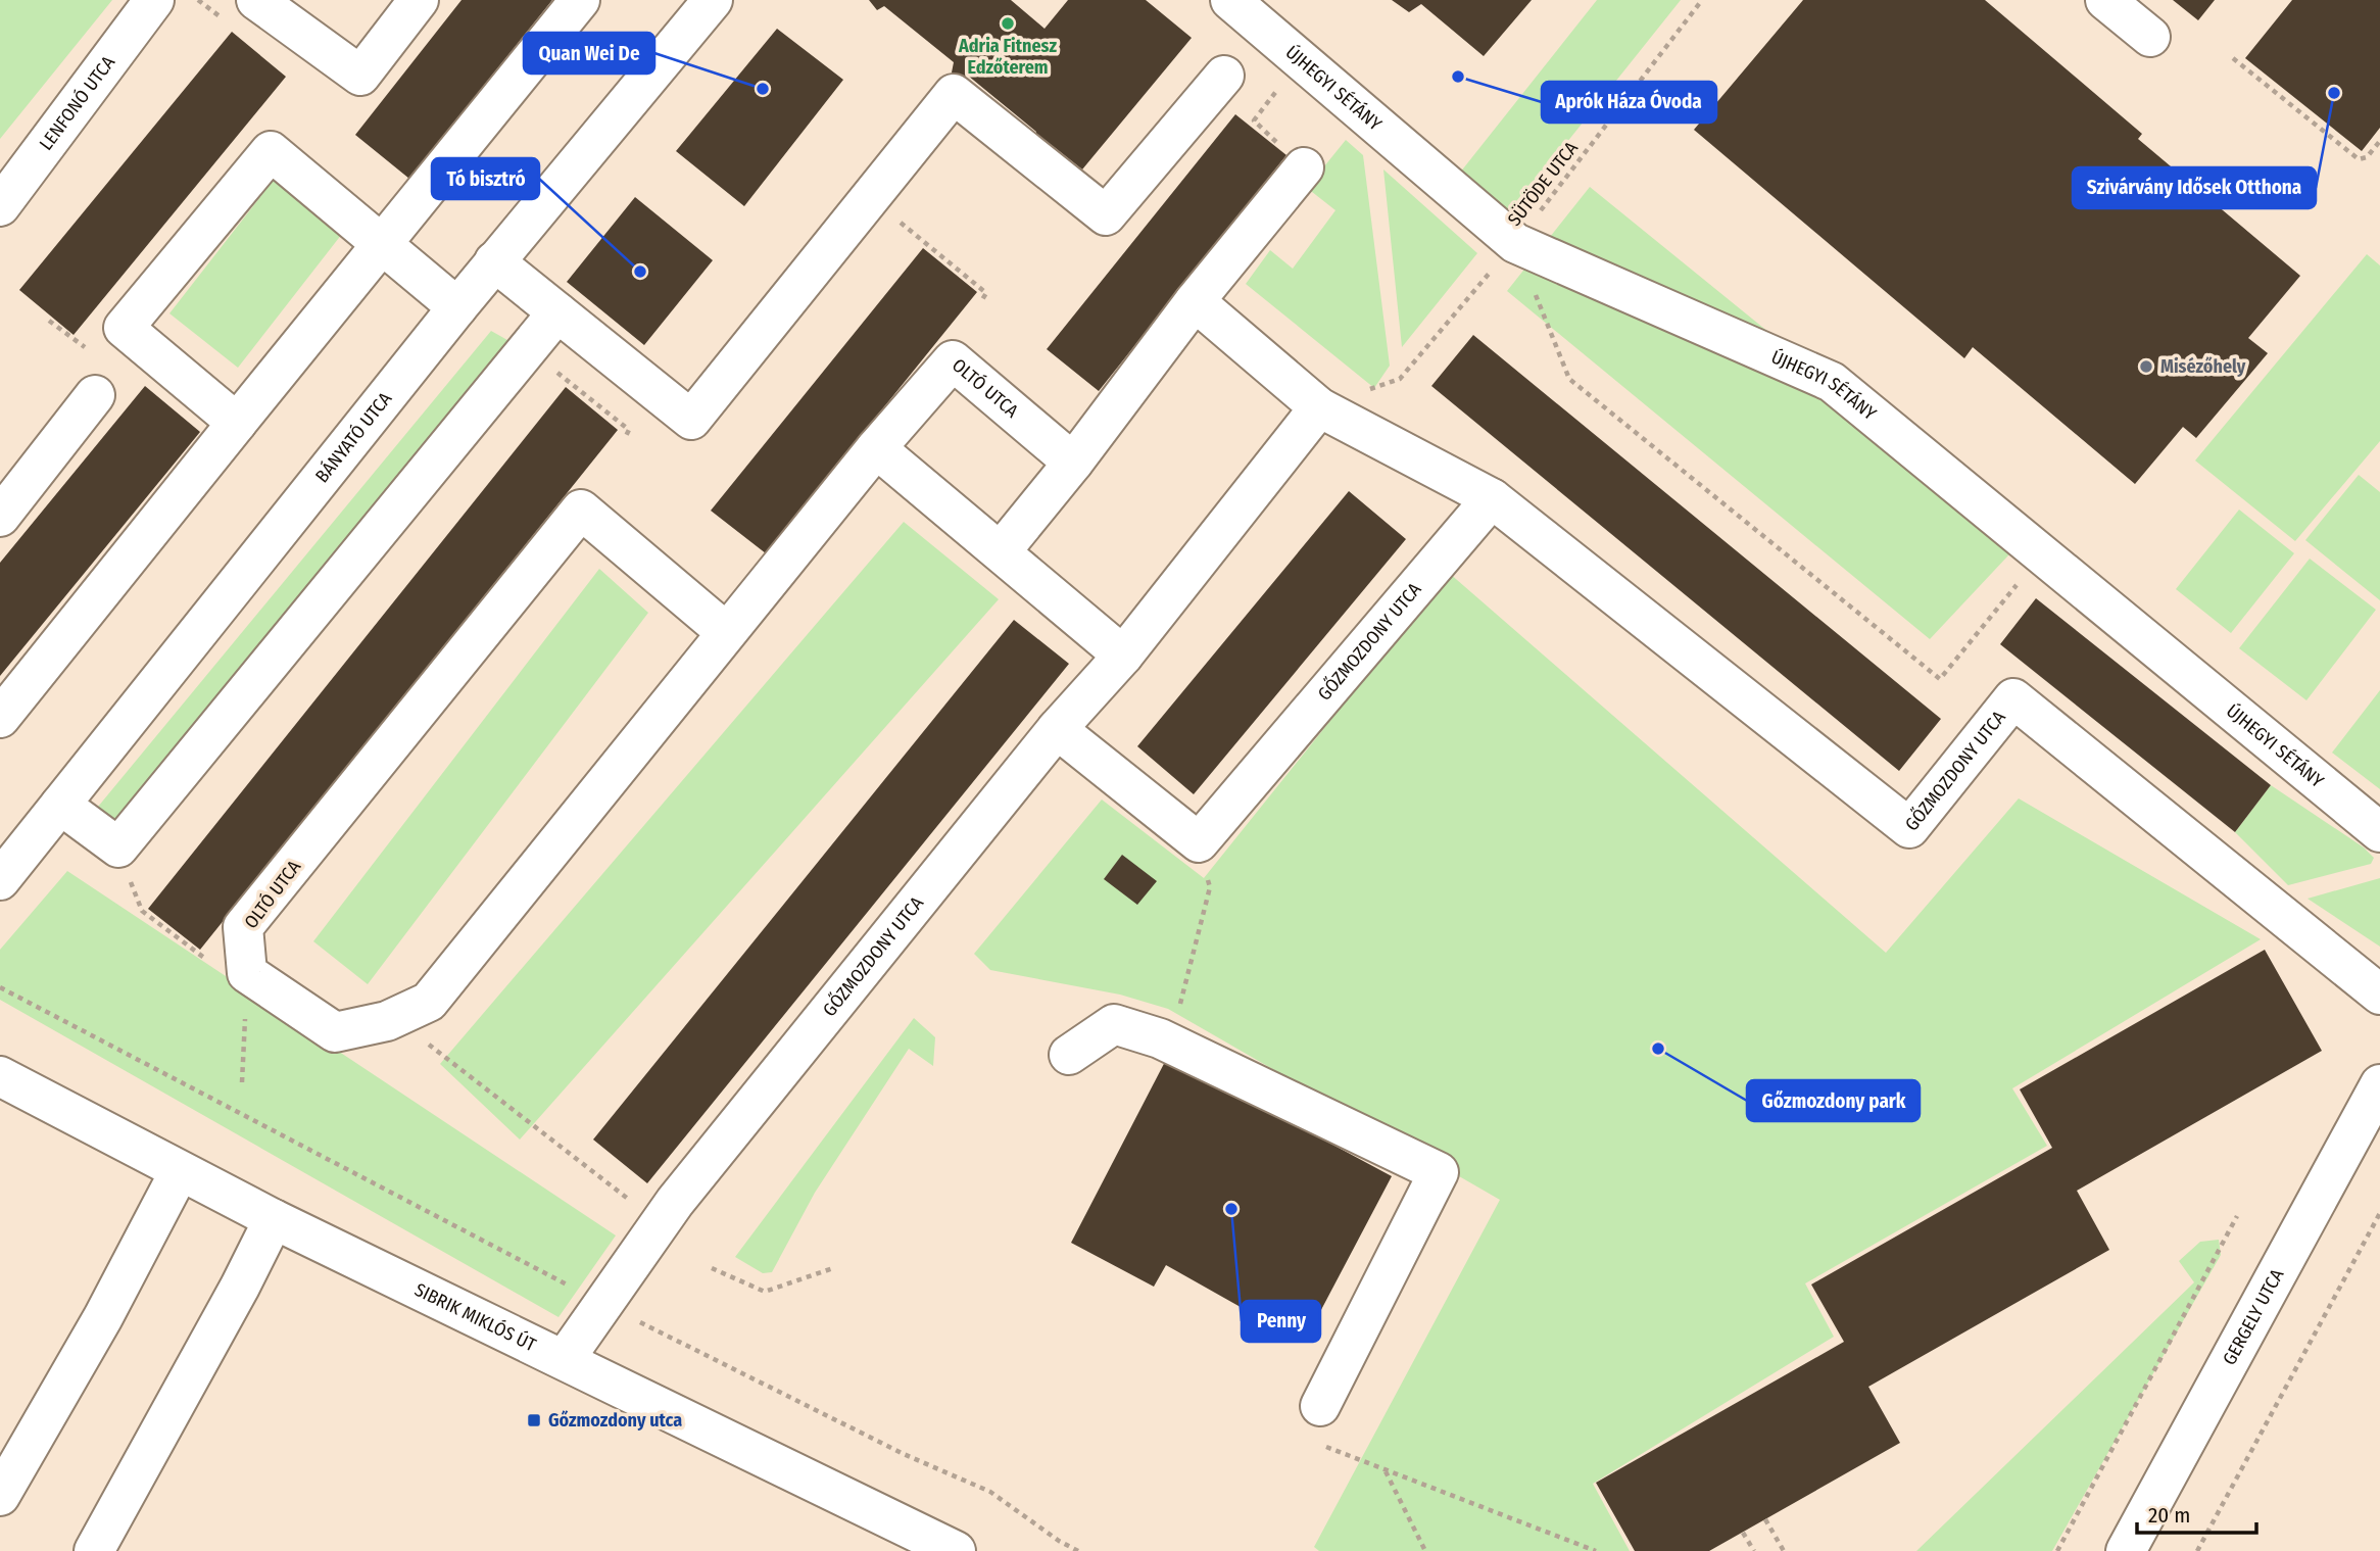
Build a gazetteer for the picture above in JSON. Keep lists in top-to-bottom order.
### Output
{
  "streets": {
    "street": [
      "ÚJHEGYI SÉTÁNY",
      "LENFONÓ UTCA",
      "OLTÓ UTCA",
      "BÁNYATÓ UTCA",
      "GŐZMOZDONY UTCA",
      "SIBRIK MIKLÓS ÚT",
      "GERGELY UTCA"
    ],
    "path": ["SÜTÖDE UTCA"]
  },
  "crossings": [
    ["ÚJHEGYI SÉTÁNY", "SÜTÖDE UTCA"],
    ["GŐZMOZDONY UTCA", "SIBRIK MIKLÓS ÚT"]
  ],
  "places": {
    "other": [
      "Adria Fitnesz Edzőterem",
      "Aprók Háza Óvoda",
      "Quan Wei De",
      "Szivárvány Idősek Otthona",
      "Tó bisztró",
      "Misézőhely",
      "Gőzmozdony park",
      "Penny"
    ],
    "transit": ["Gőzmozdony utca"]
  },
  "scale_bar": "20 m"
}
